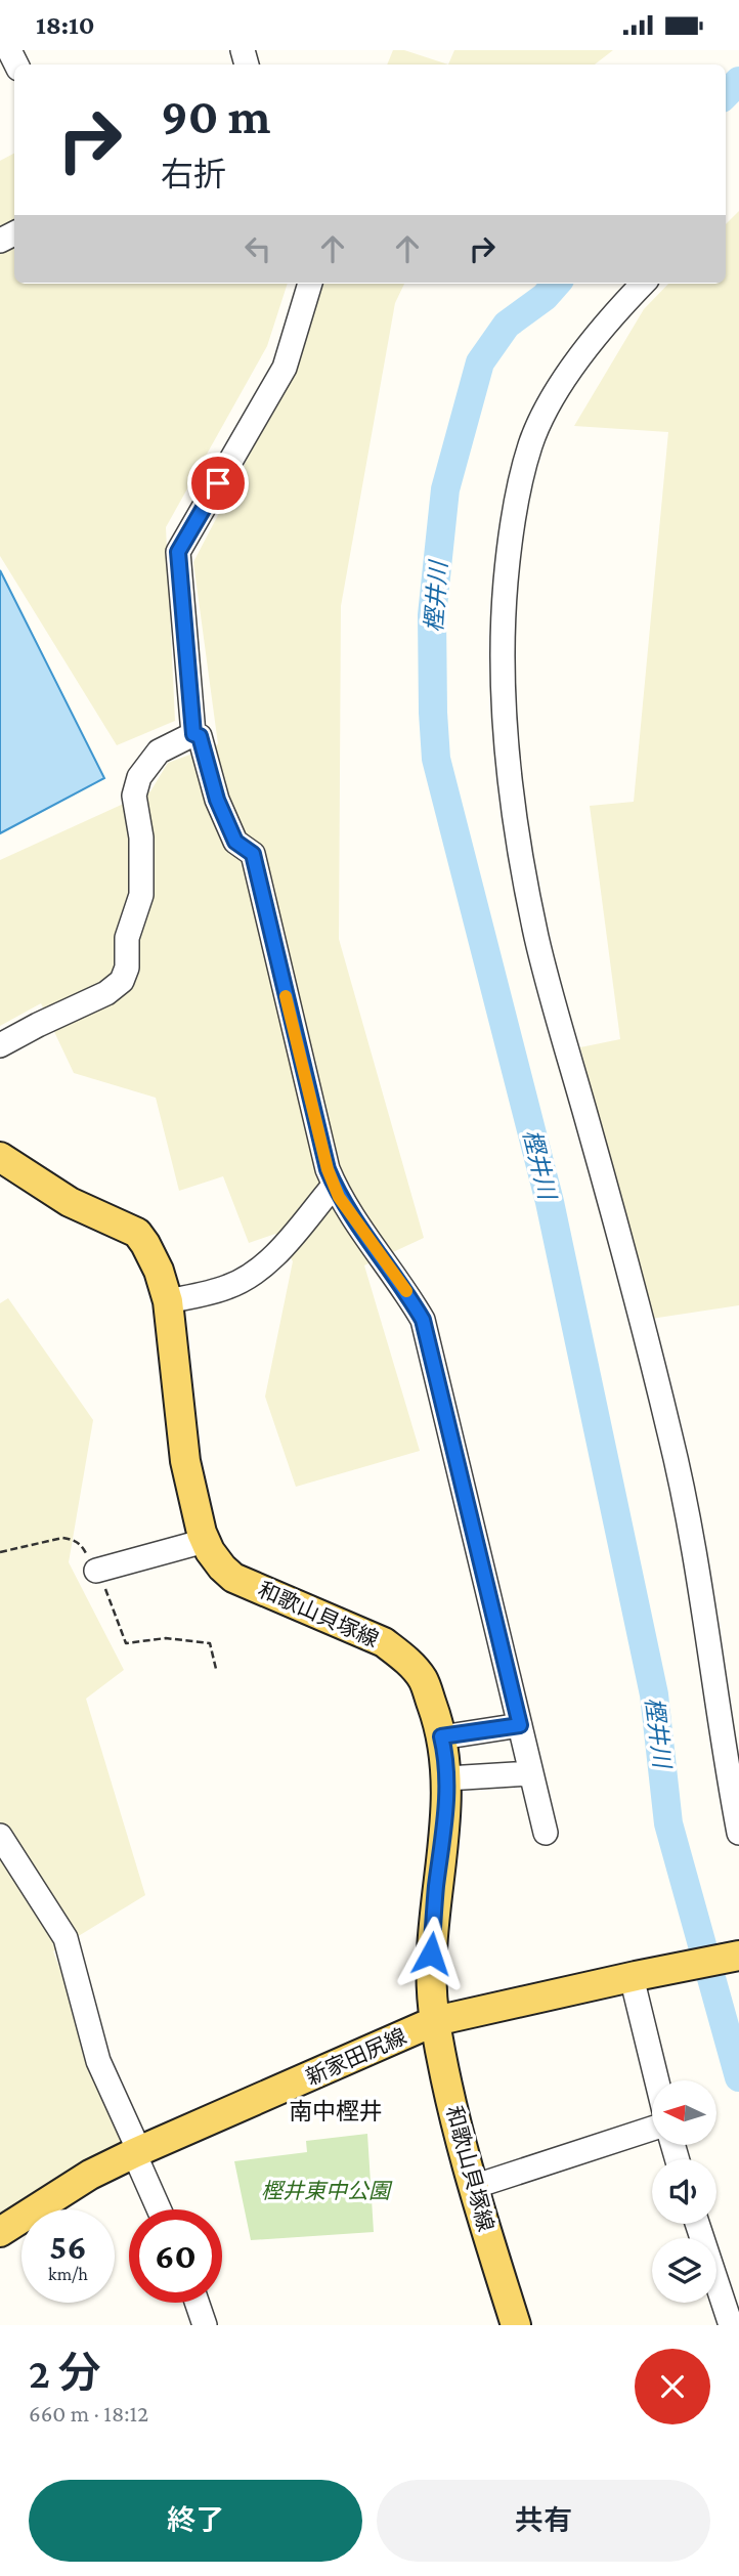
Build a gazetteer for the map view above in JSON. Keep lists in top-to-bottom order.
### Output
{
  "streets": {
    "main road": ["和歌山貝塚線", "新家田尻線"]
  },
  "crossings": [
    ["和歌山貝塚線", "新家田尻線"]
  ],
  "districts": ["南中樫井"],
  "water": ["樫井川"],
  "parks": ["樫井東中公園"],
  "north": "left",
  "page": {
    "status": "18:10",
    "turn": ["90 m", "右折"],
    "speed": "56 km/h",
    "limit": "60",
    "heading": ["2 分", "660 m · 18:12"],
    "buttons": ["終了", "共有"]
  }
}
